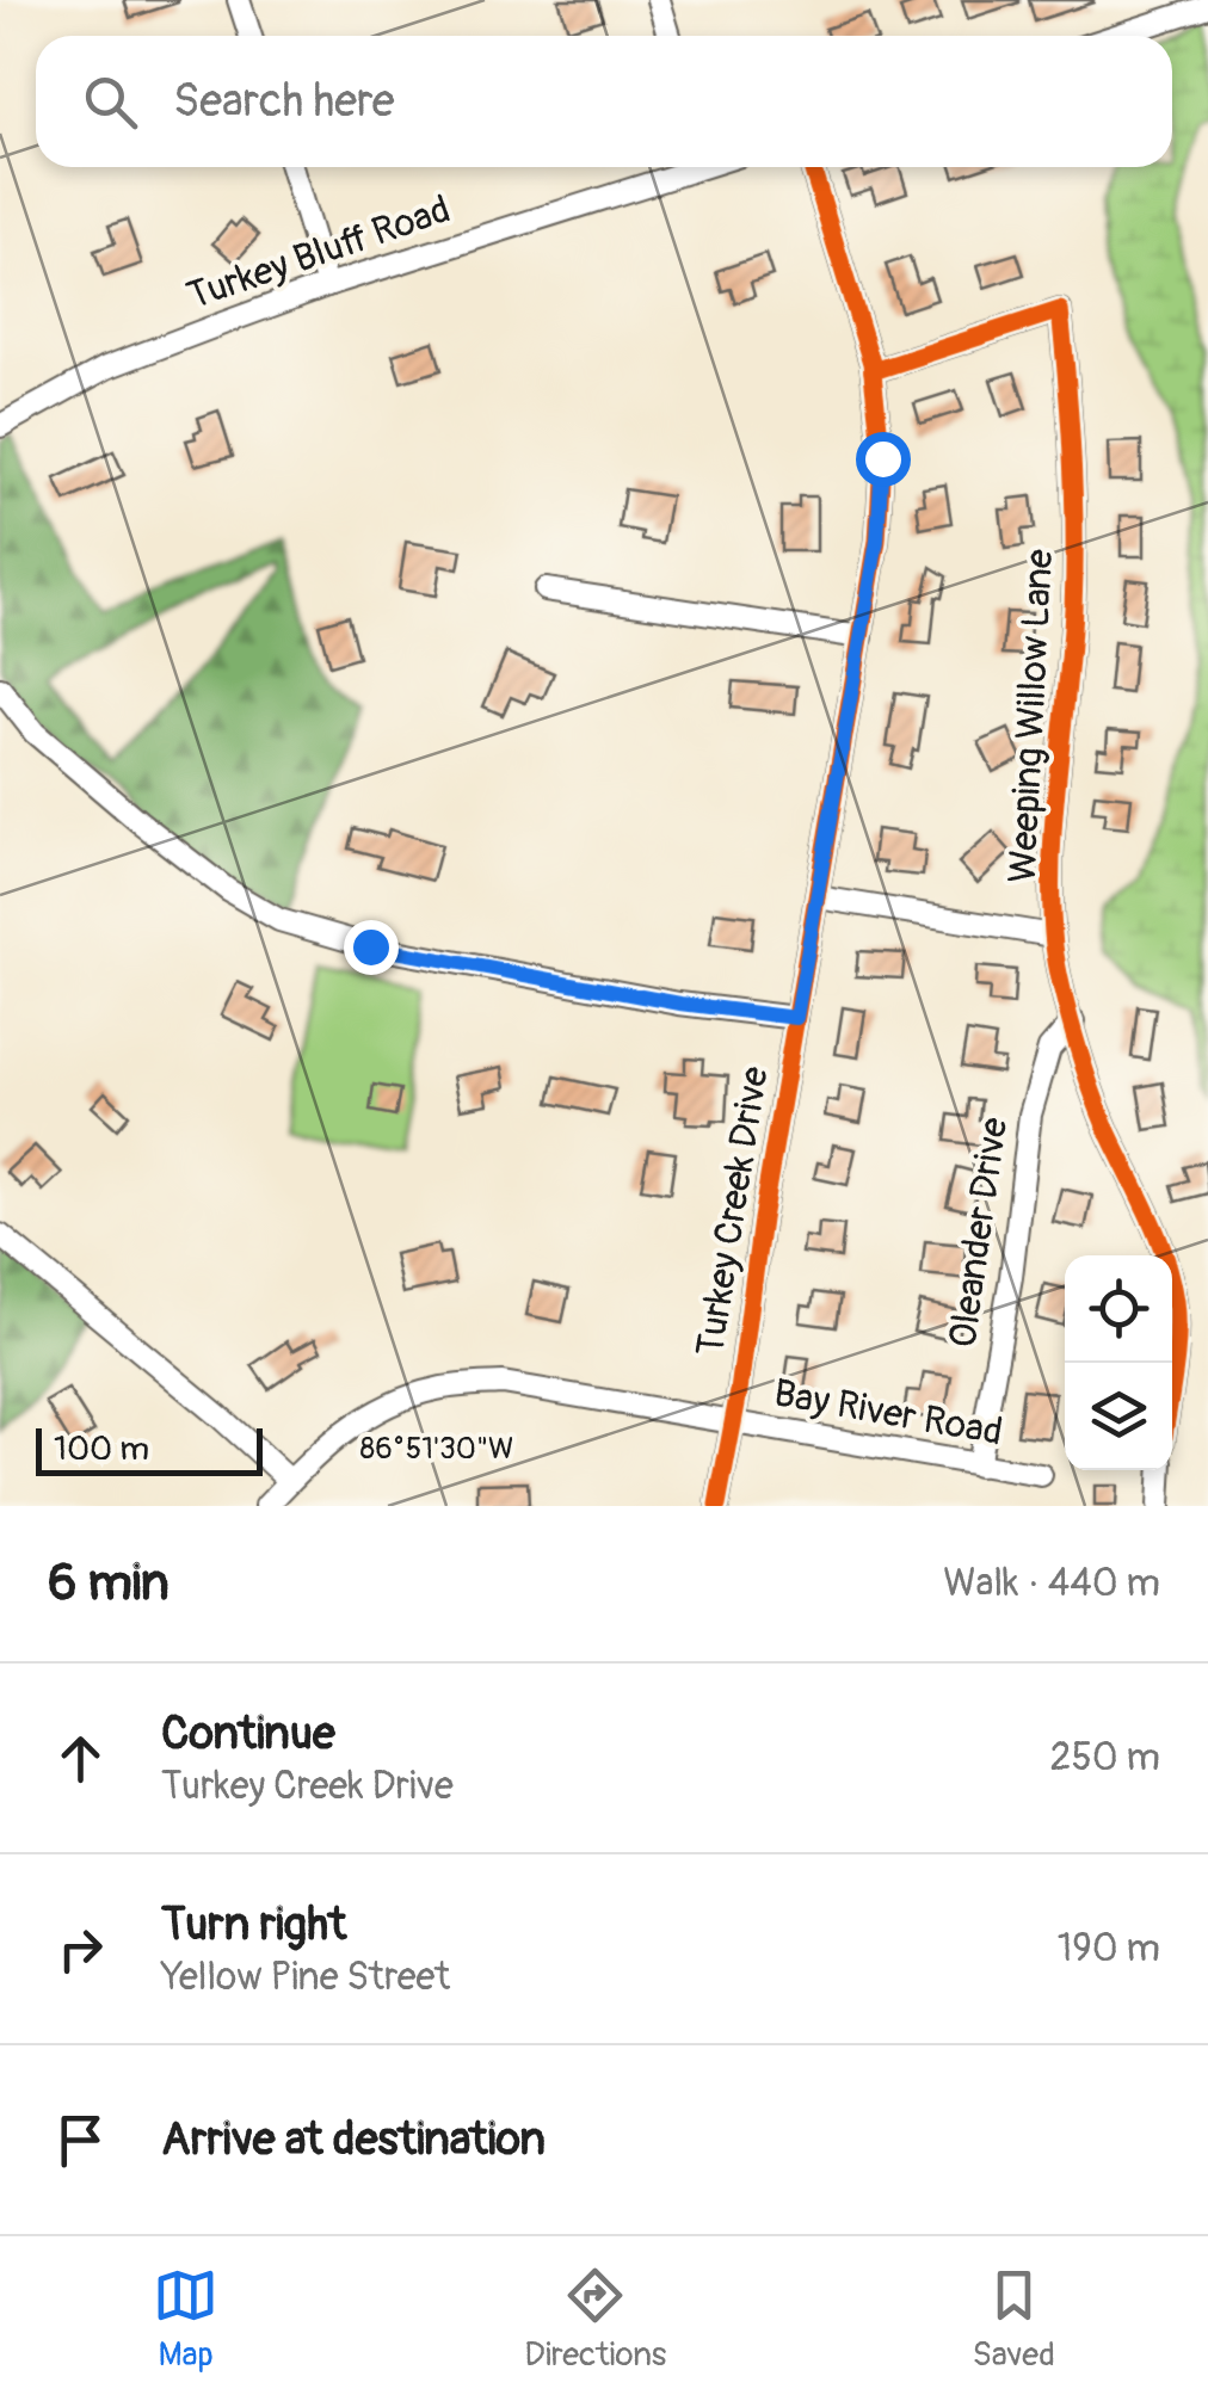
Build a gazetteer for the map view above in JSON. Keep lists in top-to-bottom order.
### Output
{
  "streets": {
    "street": [
      "Turkey Bluff Road",
      "Weeping Willow Lane",
      "Turkey Creek Drive",
      "Oleander Drive",
      "Bay River Road"
    ]
  },
  "crossings": [
    ["Weeping Willow Lane", "Turkey Creek Drive"],
    ["Weeping Willow Lane", "Oleander Drive"],
    ["Turkey Creek Drive", "Bay River Road"],
    ["Oleander Drive", "Bay River Road"]
  ],
  "scale_bar": "100 m",
  "page": {
    "search": "Search here",
    "scale": "100 m",
    "heading": ["6 min", "Walk · 440 m"],
    "list": [
      ["Continue", "Turkey Creek Drive", "250 m"],
      ["Turn right", "Yellow Pine Street", "190 m"],
      "Arrive at destination"
    ],
    "nav": ["Map", "Directions", "Saved"]
  },
  "coordinates": ["86°51'30\"W"]
}
